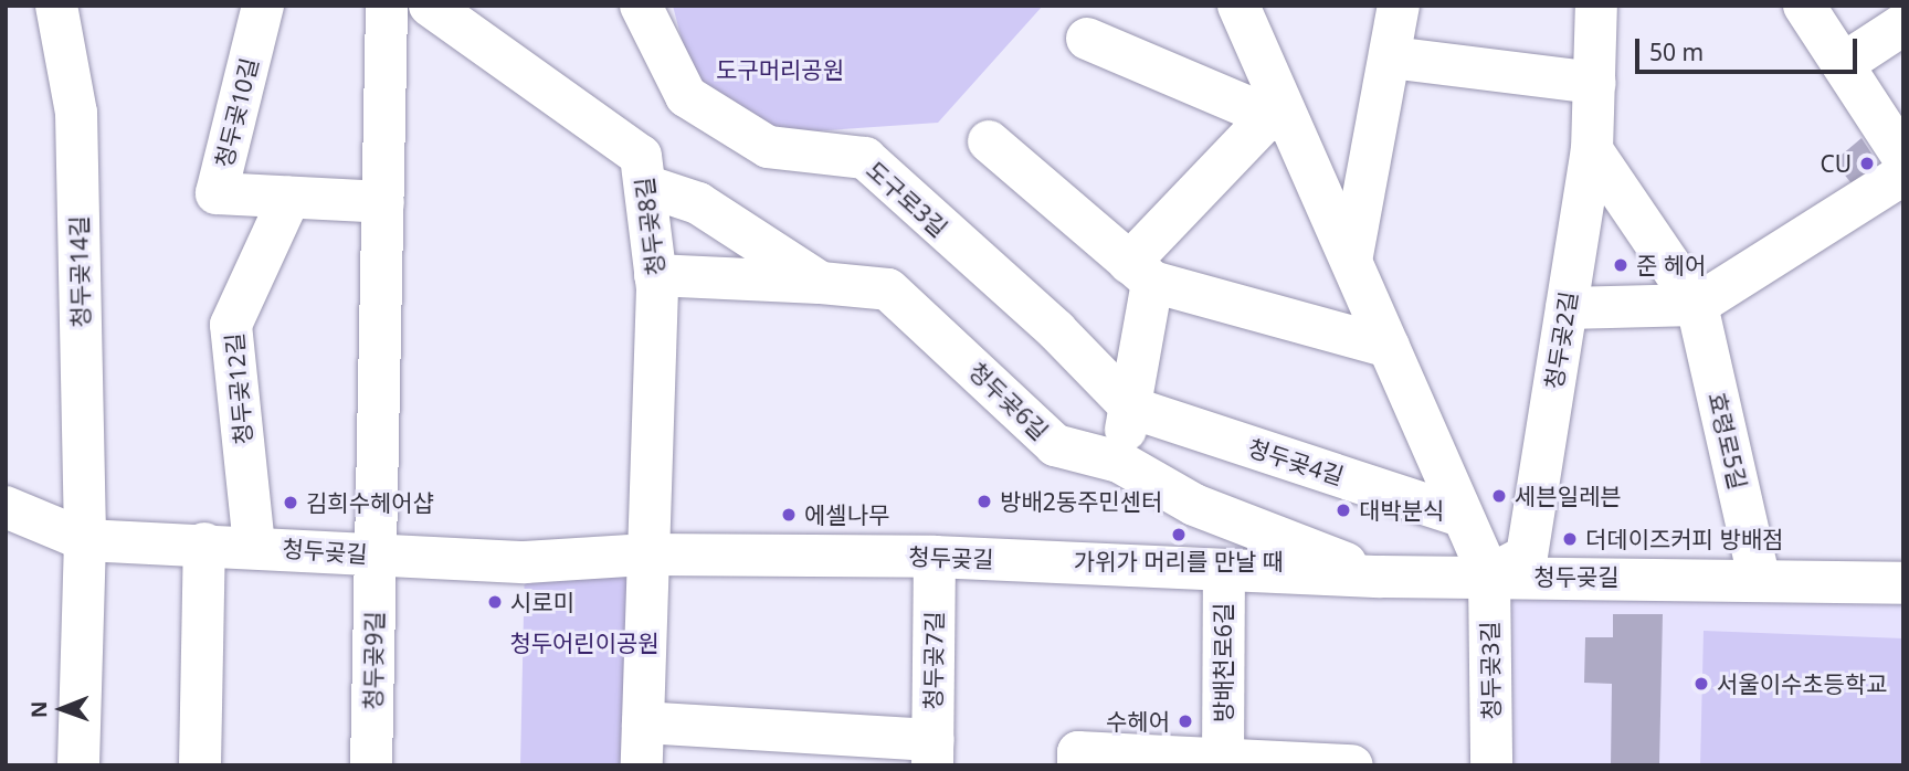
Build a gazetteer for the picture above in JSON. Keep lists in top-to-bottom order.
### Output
{
  "streets": {
    "street": [
      "청두곶10길",
      "도구로3길",
      "청두곶8길",
      "청두곶14길",
      "청두곶2길",
      "청두곶12길",
      "청두곶6길",
      "효령로5길",
      "청두곶4길",
      "청두곶길",
      "청두곶9길",
      "청두곶7길",
      "방배천로6길",
      "청두곶3길"
    ]
  },
  "crossings": [
    ["청두곶10길", "청두곶12길"],
    ["도구로3길", "청두곶4길"],
    ["청두곶8길", "청두곶6길"],
    ["청두곶8길", "청두곶길"],
    ["청두곶14길", "청두곶길"],
    ["청두곶2길", "효령로5길"],
    ["청두곶2길", "청두곶길"],
    ["청두곶2길", "청두곶3길"],
    ["청두곶12길", "청두곶길"],
    ["청두곶6길", "청두곶길"],
    ["효령로5길", "청두곶길"],
    ["청두곶길", "청두곶9길"],
    ["청두곶길", "청두곶7길"],
    ["청두곶길", "방배천로6길"],
    ["청두곶길", "청두곶3길"]
  ],
  "parks": ["도구머리공원", "청두어린이공원"],
  "places": [
    "CU",
    "준 헤어",
    "세븐일레븐",
    "방배2동주민센터",
    "김희수헤어샵",
    "대박분식",
    "에셀나무",
    "가위가 머리를 만날 때",
    "더데이즈커피 방배점",
    "시로미",
    "서울이수초등학교",
    "수헤어"
  ],
  "scale_bar": "50 m",
  "north": "left"
}
